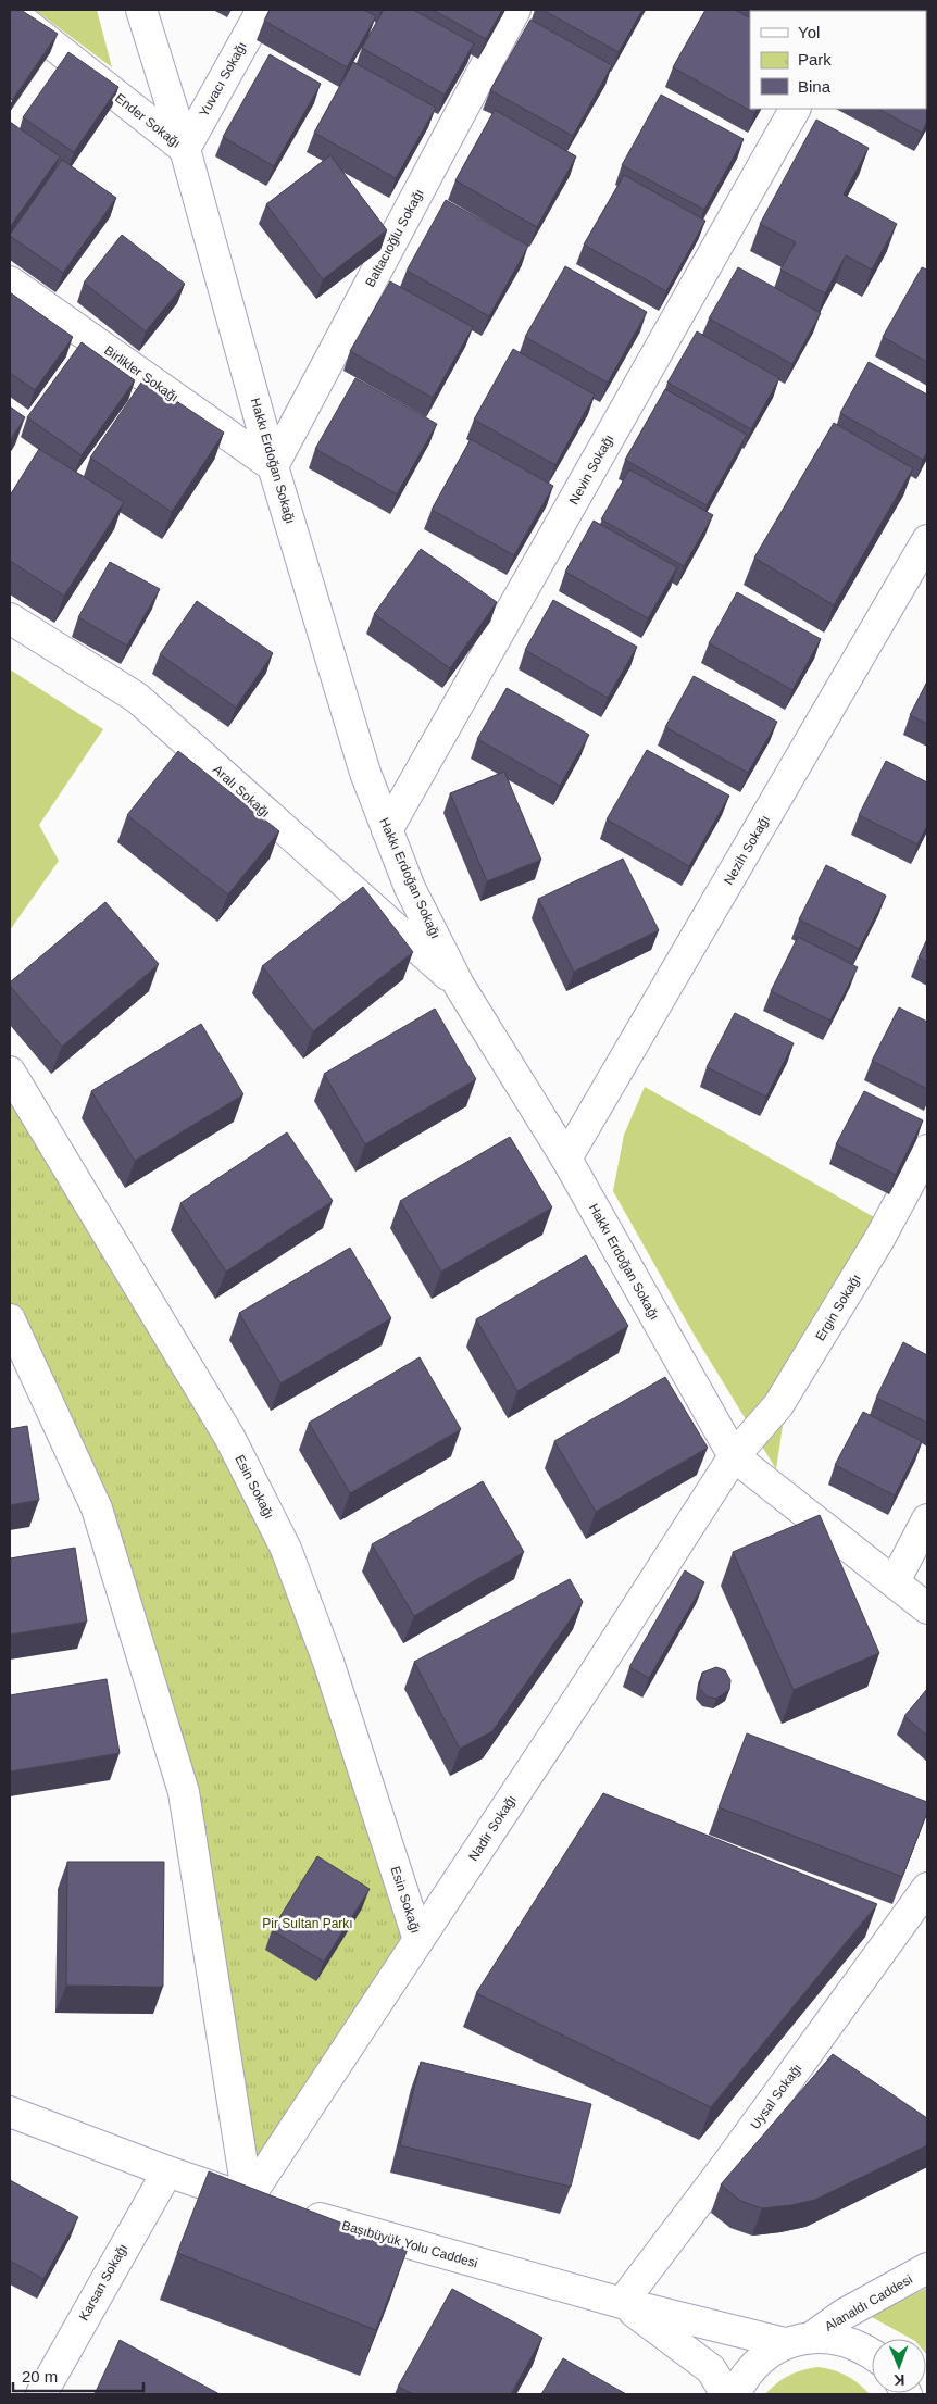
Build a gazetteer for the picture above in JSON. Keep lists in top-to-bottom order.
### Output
{
  "streets": {
    "street": [
      "Yuvacı Sokağı",
      "Ender Sokağı",
      "Baltacıoğlu Sokağı",
      "Birlikler Sokağı",
      "Hakkı Erdoğan Sokağı",
      "Nevin Sokağı",
      "Aralı Sokağı",
      "Nezih Sokağı",
      "Ergin Sokağı",
      "Esin Sokağı",
      "Nadir Sokağı",
      "Uysal Sokağı",
      "Başıbüyük Yolu Caddesi",
      "Karsan Sokağı",
      "Alanaldı Caddesi"
    ]
  },
  "crossings": [
    ["Yuvacı Sokağı", "Ender Sokağı"],
    ["Yuvacı Sokağı", "Hakkı Erdoğan Sokağı"],
    ["Ender Sokağı", "Hakkı Erdoğan Sokağı"],
    ["Baltacıoğlu Sokağı", "Birlikler Sokağı"],
    ["Baltacıoğlu Sokağı", "Hakkı Erdoğan Sokağı"],
    ["Birlikler Sokağı", "Hakkı Erdoğan Sokağı"],
    ["Hakkı Erdoğan Sokağı", "Nevin Sokağı"],
    ["Hakkı Erdoğan Sokağı", "Aralı Sokağı"],
    ["Hakkı Erdoğan Sokağı", "Nezih Sokağı"],
    ["Hakkı Erdoğan Sokağı", "Ergin Sokağı"],
    ["Hakkı Erdoğan Sokağı", "Nadir Sokağı"],
    ["Ergin Sokağı", "Nadir Sokağı"],
    ["Esin Sokağı", "Nadir Sokağı"],
    ["Nadir Sokağı", "Başıbüyük Yolu Caddesi"],
    ["Uysal Sokağı", "Başıbüyük Yolu Caddesi"],
    ["Başıbüyük Yolu Caddesi", "Karsan Sokağı"],
    ["Başıbüyük Yolu Caddesi", "Alanaldı Caddesi"]
  ],
  "parks": ["Pir Sultan Parkı"],
  "legend": ["Yol", "Park", "Bina"],
  "scale_bar": "20 m",
  "north": "bottom"
}
